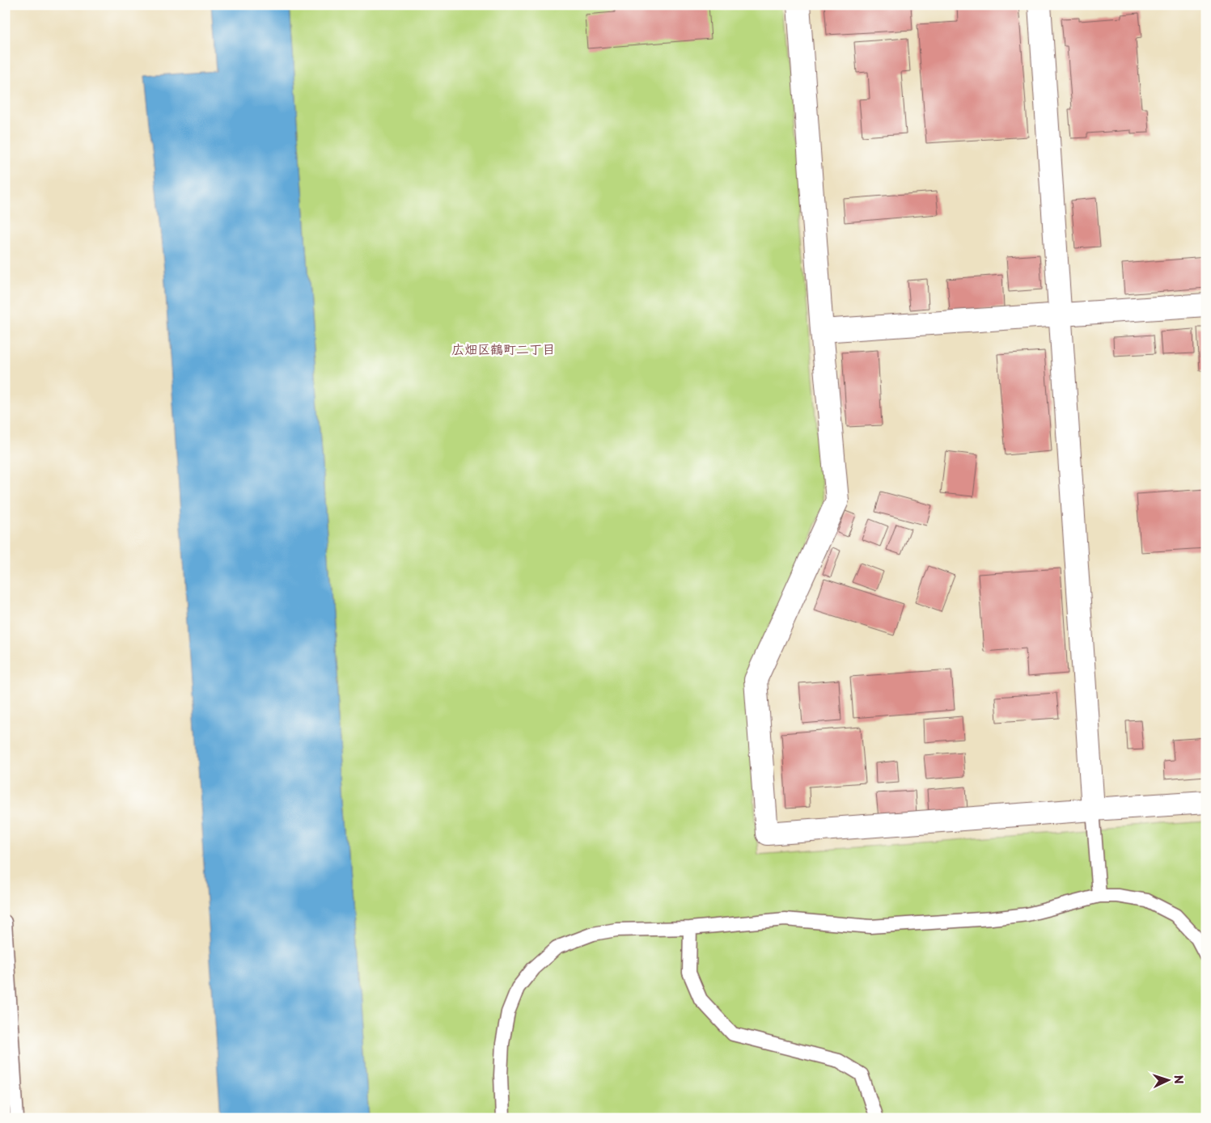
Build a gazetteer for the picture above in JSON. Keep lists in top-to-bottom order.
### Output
{
  "districts": ["広畑区鶴町二丁目"],
  "north": "right"
}
